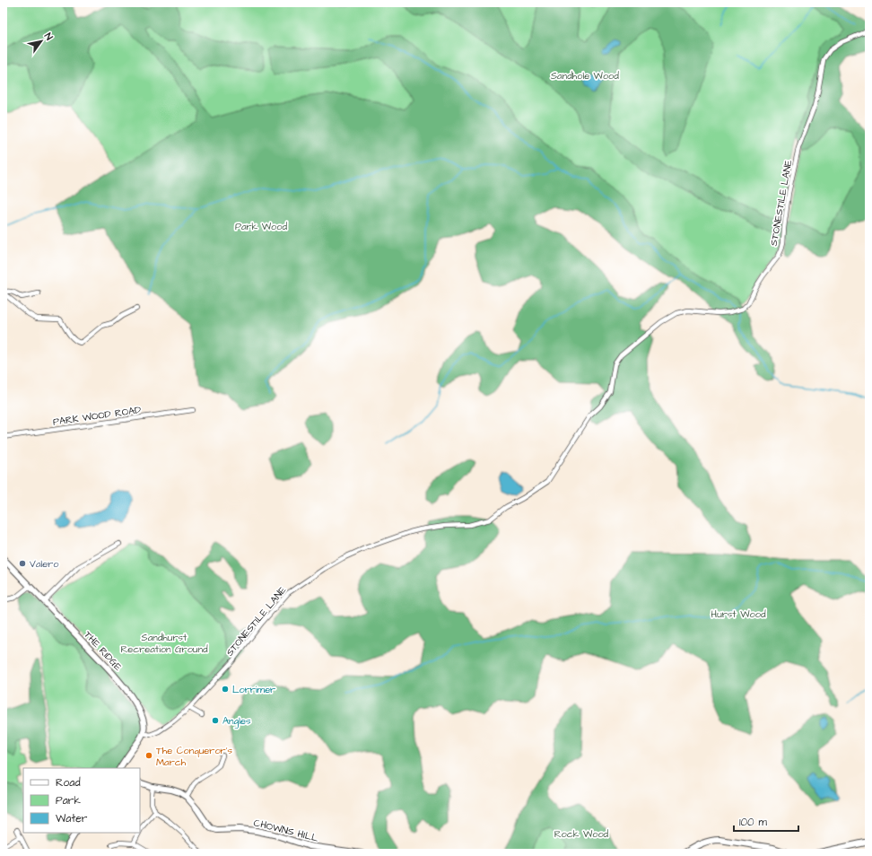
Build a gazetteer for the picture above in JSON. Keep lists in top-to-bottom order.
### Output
{
  "streets": {
    "street": [
      "STONESTILE LANE",
      "PARK WOOD ROAD",
      "THE RIDGE",
      "CHOWNS HILL"
    ]
  },
  "crossings": [
    ["STONESTILE LANE", "THE RIDGE"]
  ],
  "parks": [
    "Sandhole Wood",
    "Park Wood",
    "Hurst Wood",
    "Sandhurst Recreation Ground",
    "Rock Wood"
  ],
  "places": [
    "Valero",
    "Lorrimer",
    "Angles",
    "The Conqueror's March"
  ],
  "legend": ["Road", "Park", "Water"],
  "scale_bar": "100 m",
  "north": "top right"
}
